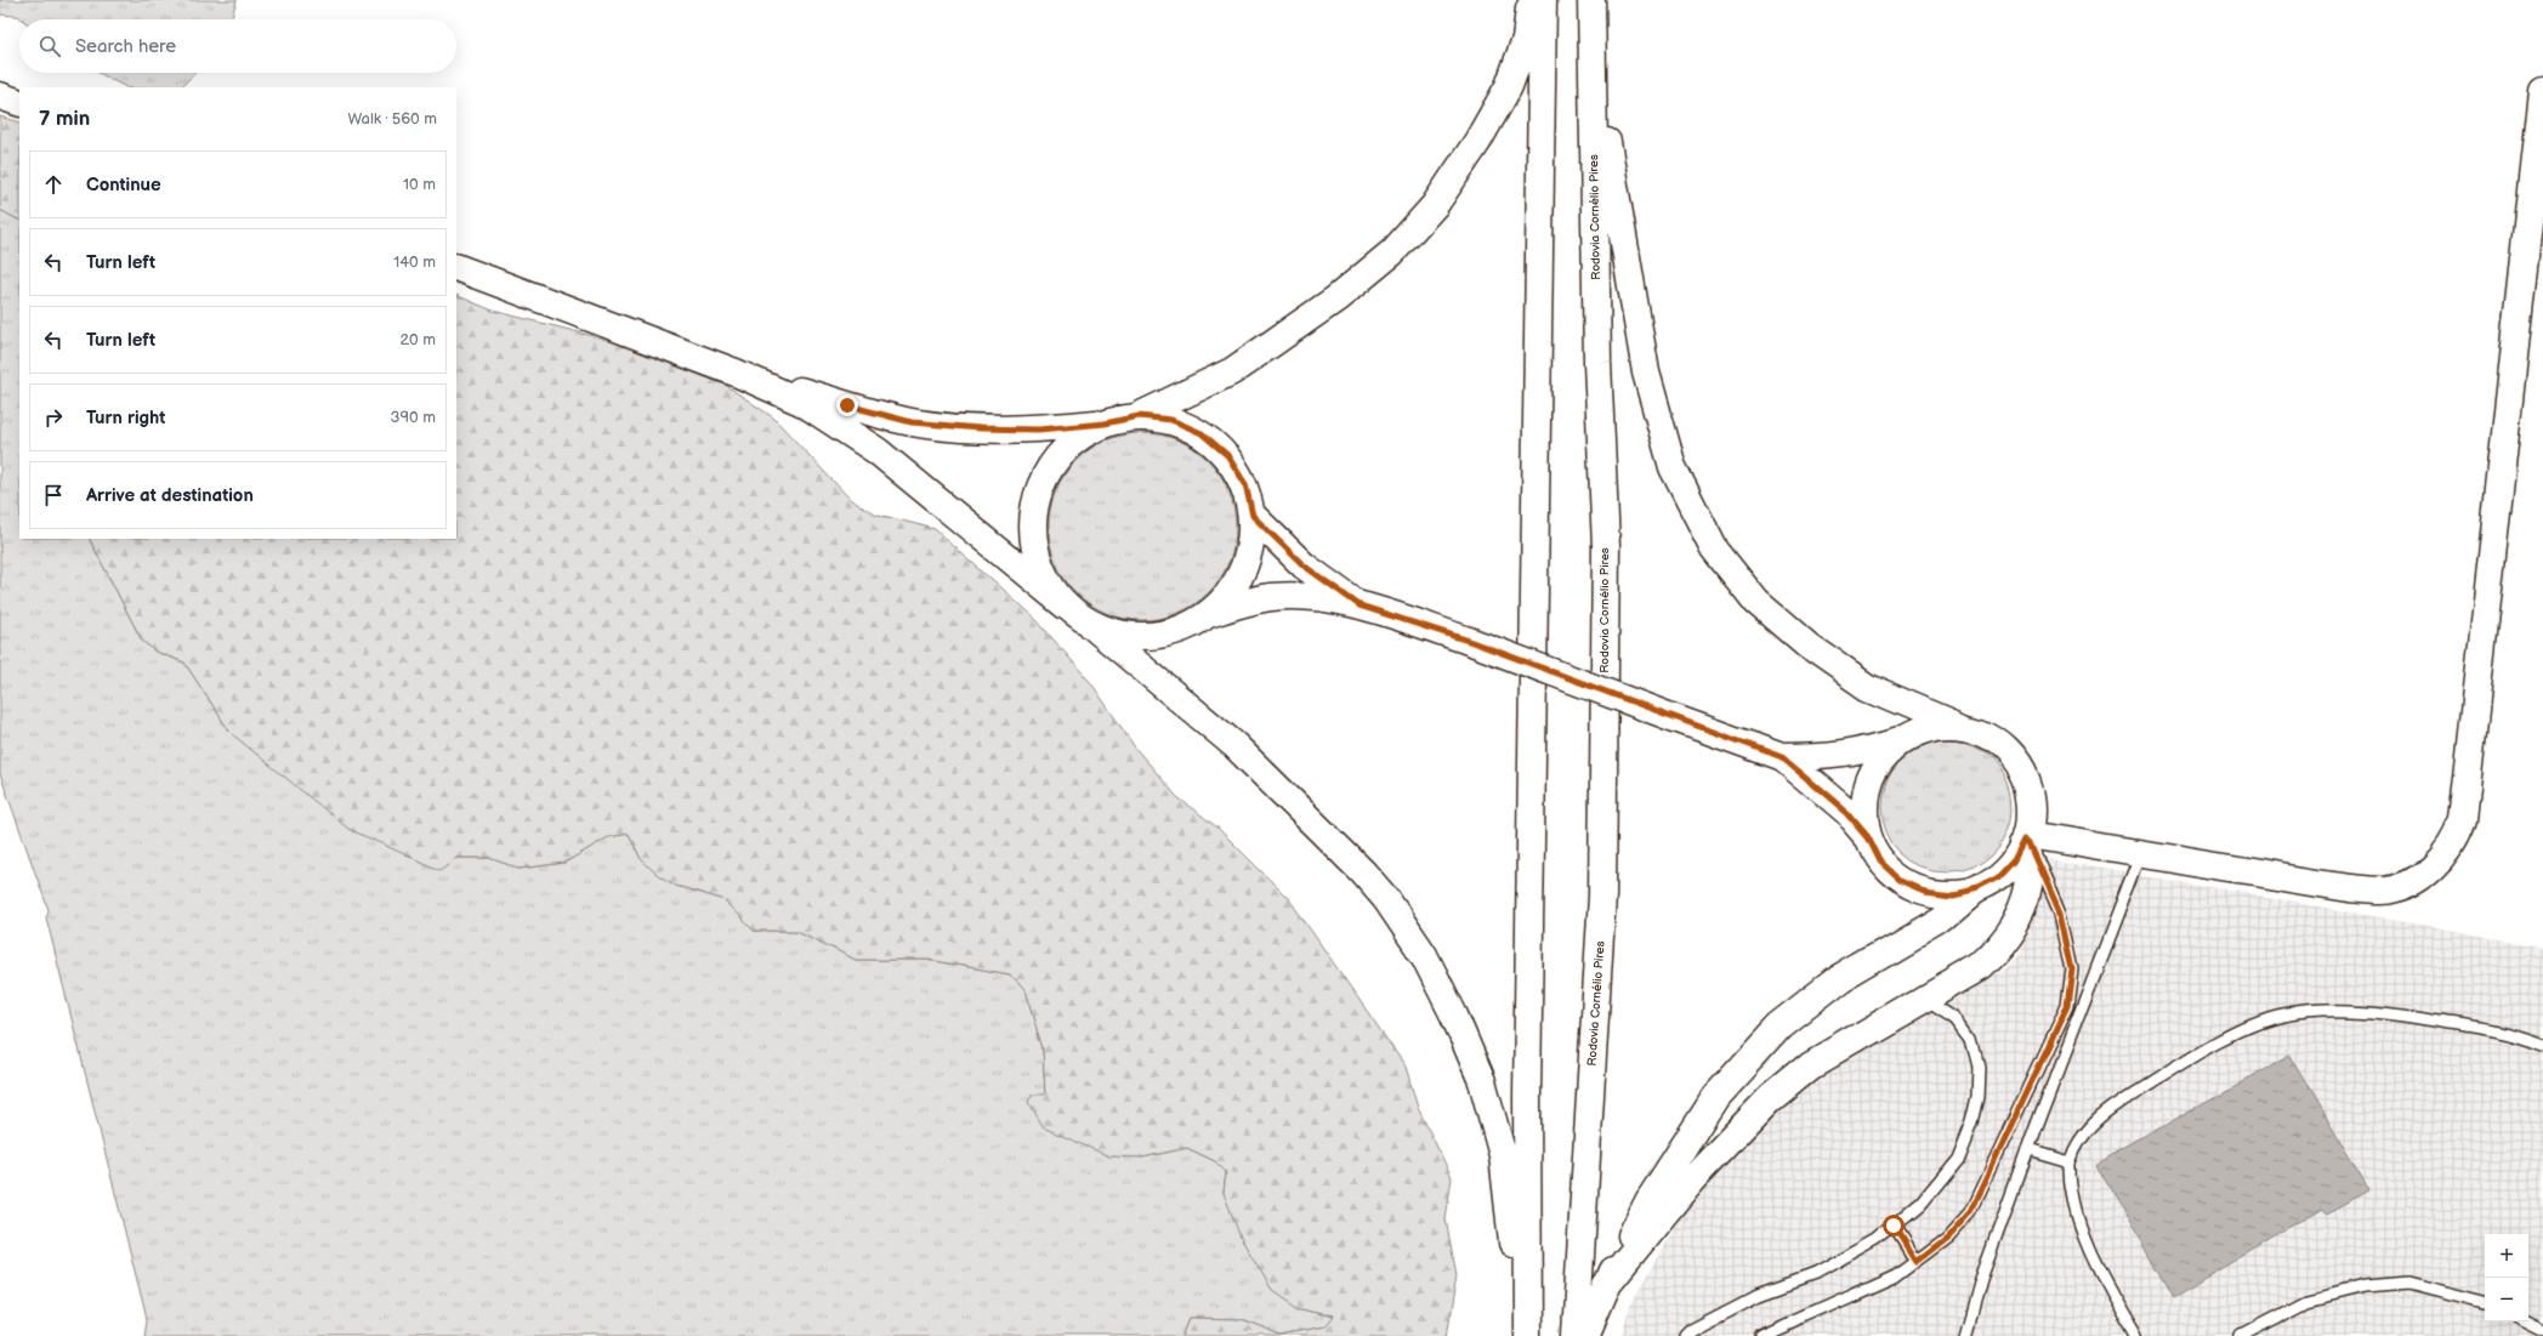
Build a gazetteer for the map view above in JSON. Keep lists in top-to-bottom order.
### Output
{
  "streets": {
    "main road": ["Rodovia Cornélio Pires"]
  },
  "page": {
    "search": "Search here",
    "heading": ["7 min", "Walk · 560 m"],
    "list": [
      ["Continue", "10 m"],
      ["Turn left", "140 m"],
      ["Turn left", "20 m"],
      ["Turn right", "390 m"],
      "Arrive at destination"
    ],
    "map_buttons": ["+", "−"]
  }
}
